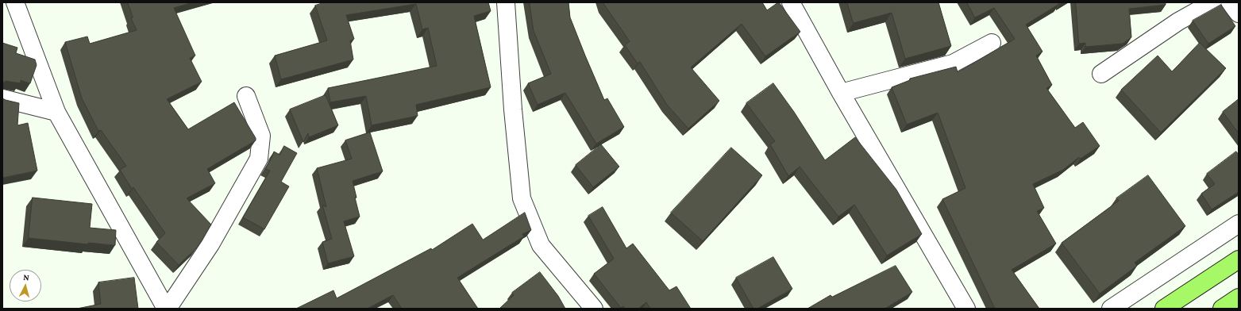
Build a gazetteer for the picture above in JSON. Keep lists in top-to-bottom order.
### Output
{
  "north": "top"
}
